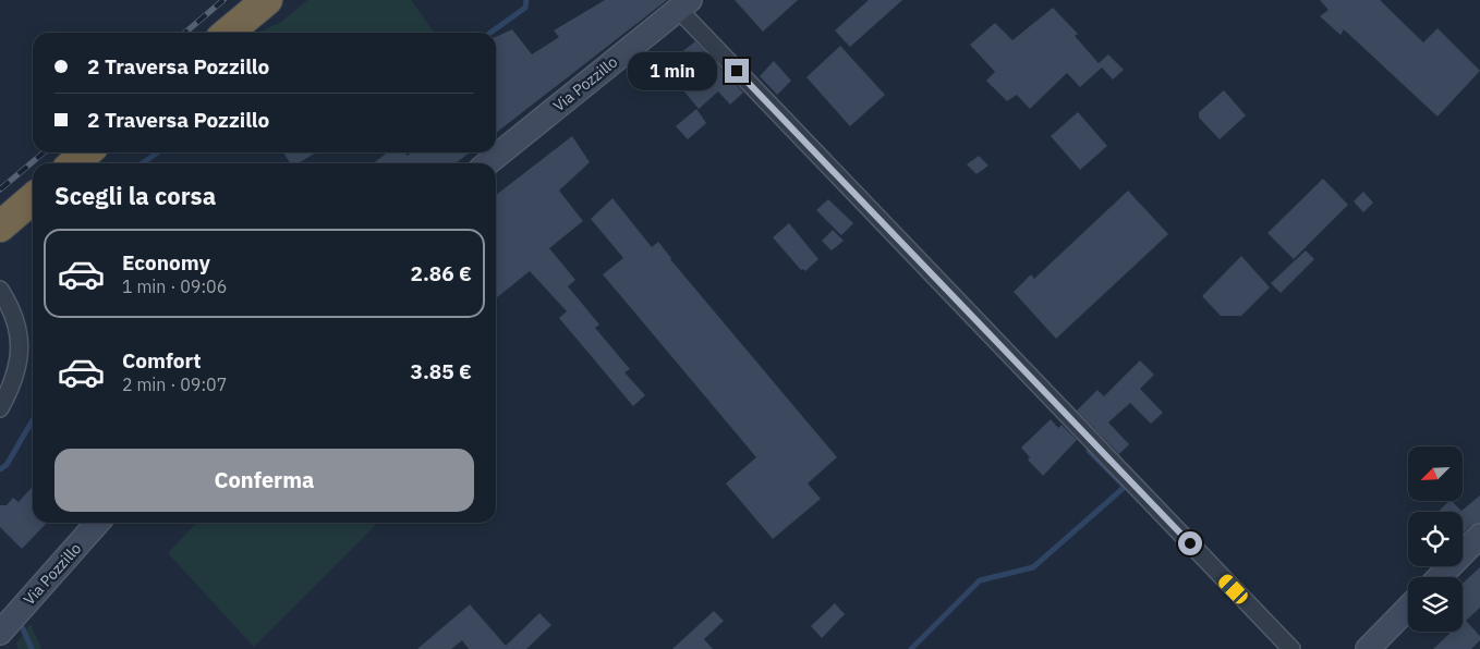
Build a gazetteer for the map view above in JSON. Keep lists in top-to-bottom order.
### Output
{
  "streets": {
    "main road": ["Via Pozzillo"]
  },
  "north": "bottom left",
  "page": {
    "banner": ["2 Traversa Pozzillo", "2 Traversa Pozzillo"],
    "bubble": "1 min",
    "heading": "Scegli la corsa",
    "list": [
      {
        "name": "Economy",
        "note": "1 min · 09:06",
        "value": "2.86 €"
      },
      {
        "name": "Comfort",
        "note": "2 min · 09:07",
        "value": "3.85 €"
      }
    ],
    "buttons": "Conferma"
  }
}
